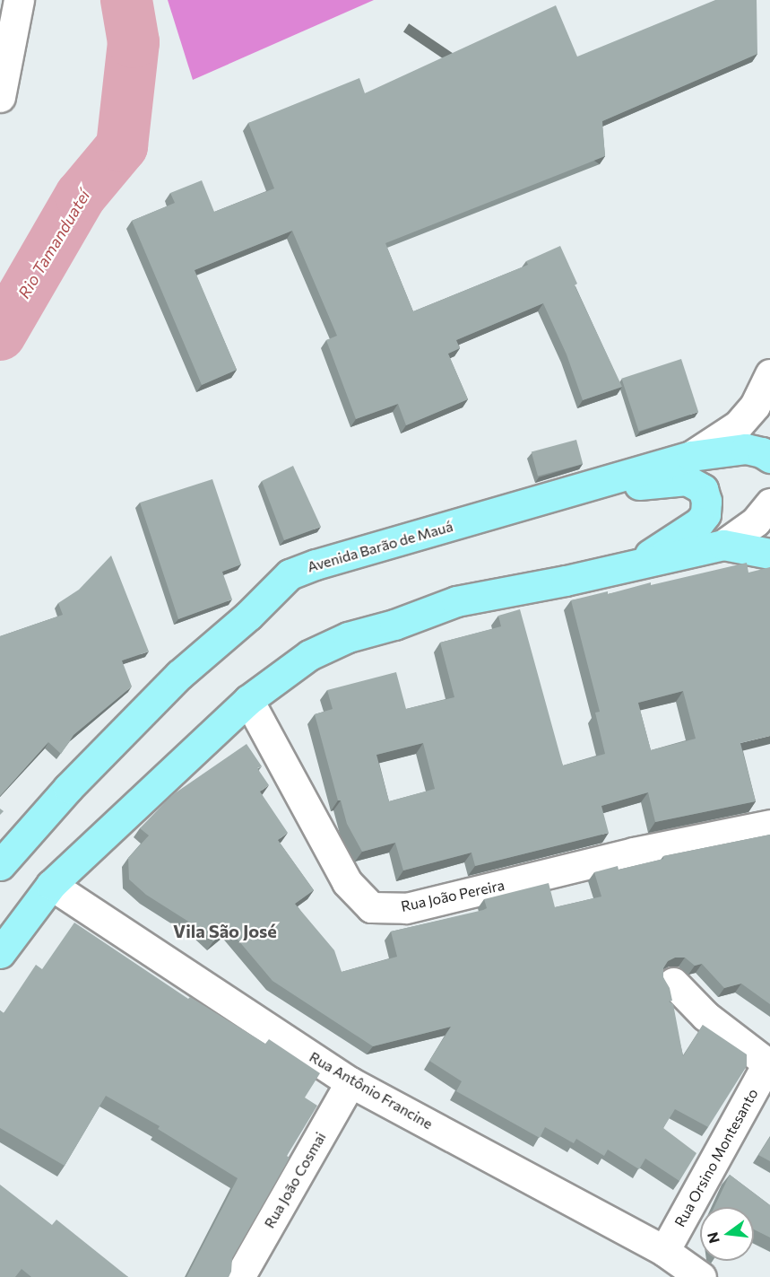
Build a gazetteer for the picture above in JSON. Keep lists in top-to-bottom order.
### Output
{
  "streets": {
    "main road": ["Avenida Barão de Mauá"],
    "street": [
      "Rua João Pereira",
      "Rua Antônio Francine",
      "Rua Orsino Montesanto",
      "Rua João Cosmai"
    ]
  },
  "crossings": [
    ["Rua Antônio Francine", "Rua Orsino Montesanto"],
    ["Rua Antônio Francine", "Rua João Cosmai"]
  ],
  "districts": ["Vila São José"],
  "water": ["Rio Tamanduateí"],
  "north": "left"
}
